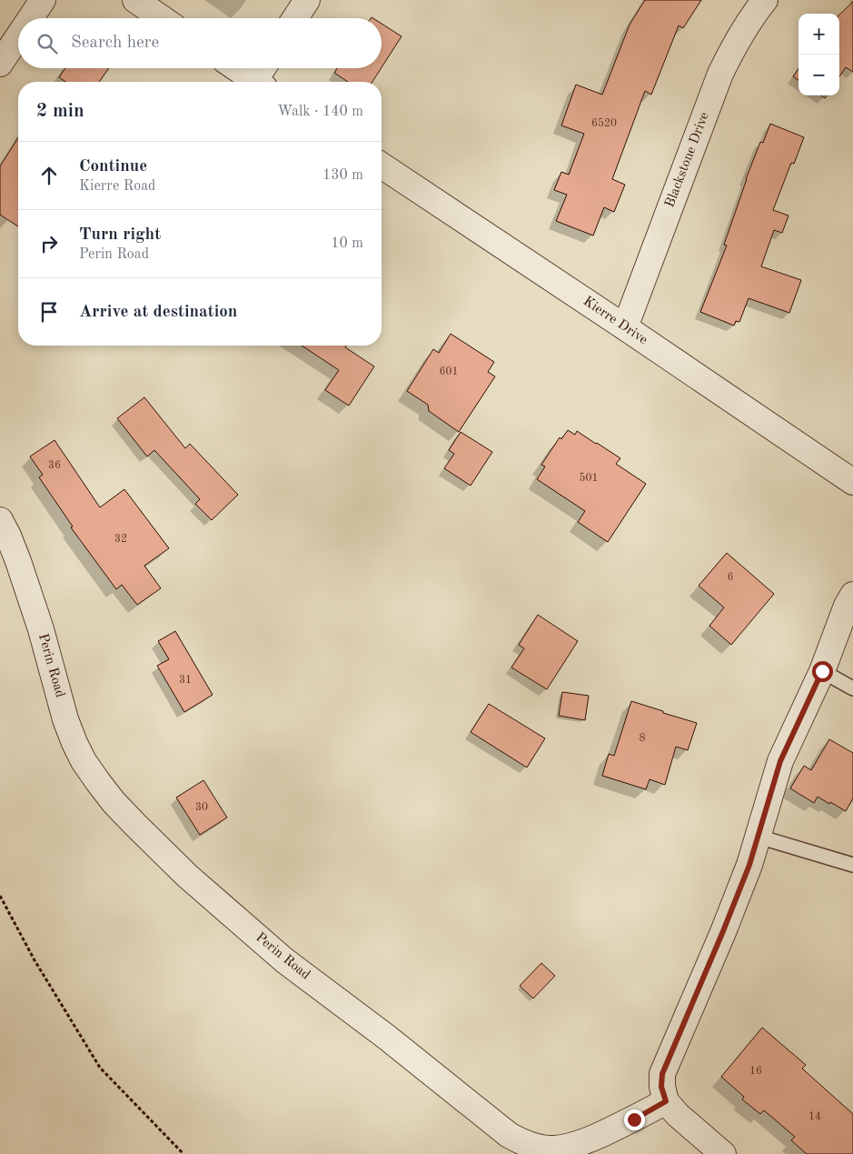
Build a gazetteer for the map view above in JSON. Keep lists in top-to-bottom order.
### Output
{
  "streets": {
    "street": ["Blackstone Drive", "Kierre Drive", "Perin Road"]
  },
  "crossings": [
    ["Blackstone Drive", "Kierre Drive"]
  ],
  "house_numbers": [
    "6520",
    "601",
    "36",
    "501",
    "32",
    "6",
    "31",
    "8",
    "30",
    "16",
    "14"
  ],
  "page": {
    "map_buttons": ["+", "−"],
    "search": "Search here",
    "heading": ["2 min", "Walk · 140 m"],
    "list": [
      ["Continue", "Kierre Road", "130 m"],
      ["Turn right", "Perin Road", "10 m"],
      "Arrive at destination"
    ]
  }
}
